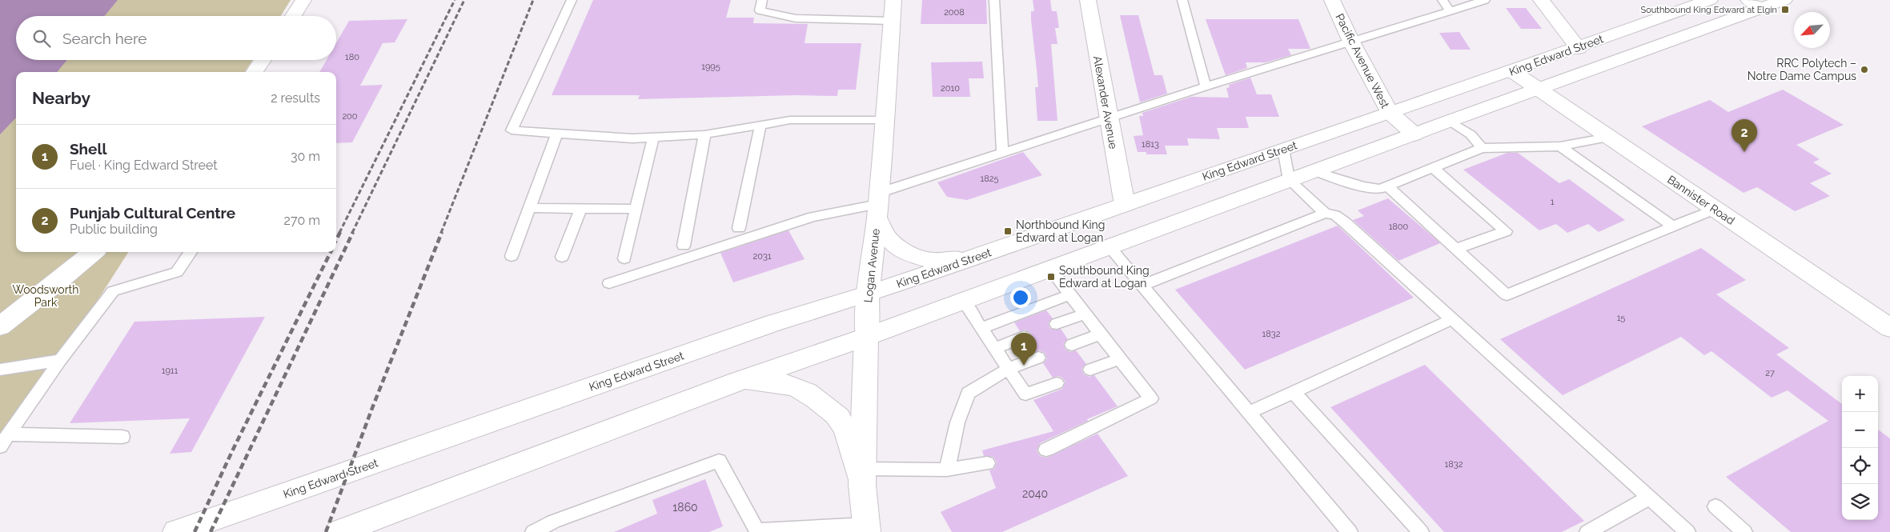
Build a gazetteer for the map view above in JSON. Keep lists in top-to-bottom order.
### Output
{
  "streets": {
    "main road": [
      "King Edward Street",
      "Pacific Avenue West",
      "Alexander Avenue",
      "Bannister Road",
      "Logan Avenue"
    ]
  },
  "crossings": [
    ["King Edward Street", "Pacific Avenue West"],
    ["King Edward Street", "Alexander Avenue"],
    ["King Edward Street", "Bannister Road"],
    ["King Edward Street", "Logan Avenue"]
  ],
  "parks": ["Woodsworth Park"],
  "places": {
    "transit": ["Southbound King Edward at Elgin", "Northbound King Edward at Logan", "Southbound King Edward at Logan"],
    "other": ["RRC Polytech – Notre Dame Campus"]
  },
  "house_numbers": [
    "2008",
    "180",
    "1995",
    "2010",
    "200",
    "1813",
    "1825",
    "1",
    "1800",
    "2031",
    "15",
    "1832",
    "1911",
    "27",
    "1832",
    "2040",
    "1860"
  ],
  "north": "bottom left",
  "page": {
    "search": "Search here",
    "heading": ["Nearby", "2 results"],
    "pins": ["2", "1"],
    "list": [
      {
        "mark": "1",
        "name": "Shell",
        "note": "Fuel · King Edward Street",
        "value": "30 m"
      },
      {
        "mark": "2",
        "name": "Punjab Cultural Centre",
        "note": "Public building",
        "value": "270 m"
      }
    ],
    "map_buttons": ["+", "−"]
  }
}
